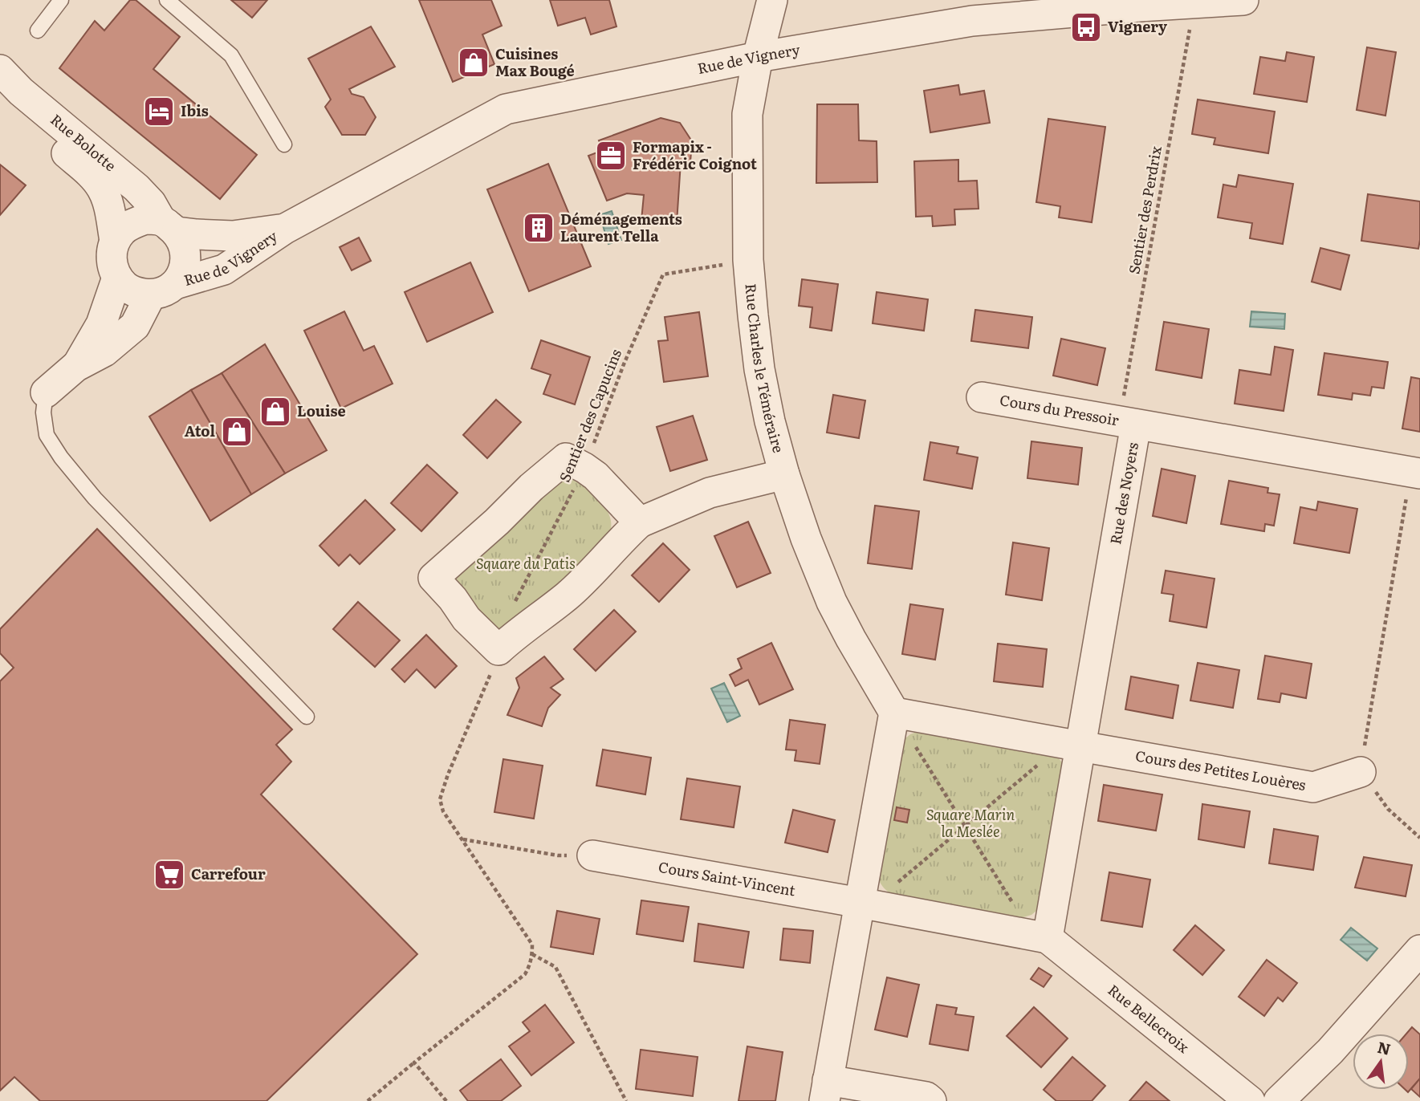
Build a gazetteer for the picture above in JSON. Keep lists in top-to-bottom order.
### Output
{
  "streets": {
    "street": [
      "Rue de Vignery",
      "Rue Bolotte",
      "Rue Charles le Téméraire",
      "Cours du Pressoir",
      "Rue des Noyers",
      "Cours des Petites Louères",
      "Cours Saint-Vincent",
      "Rue Bellecroix"
    ],
    "path": ["Sentier des Perdrix", "Sentier des Capucins"]
  },
  "crossings": [
    ["Rue de Vignery", "Rue Bolotte"],
    ["Rue de Vignery", "Sentier des Perdrix"],
    ["Rue de Vignery", "Rue Charles le Téméraire"],
    ["Sentier des Perdrix", "Cours du Pressoir"],
    ["Sentier des Perdrix", "Rue des Noyers"],
    ["Rue Charles le Téméraire", "Sentier des Capucins"],
    ["Cours du Pressoir", "Rue des Noyers"],
    ["Rue des Noyers", "Cours des Petites Louères"]
  ],
  "parks": ["Square du Patis", "Square Marin la Meslée"],
  "places": {
    "bus stop": ["Vignery"],
    "shop": ["Cuisines Max Bougé", "Louise", "Atol"],
    "hotel": ["Ibis"],
    "office": ["Formapix - Frédéric Coignot"],
    "building": ["Déménagements Laurent Tella"],
    "supermarket": ["Carrefour"]
  },
  "north": "top"
}
